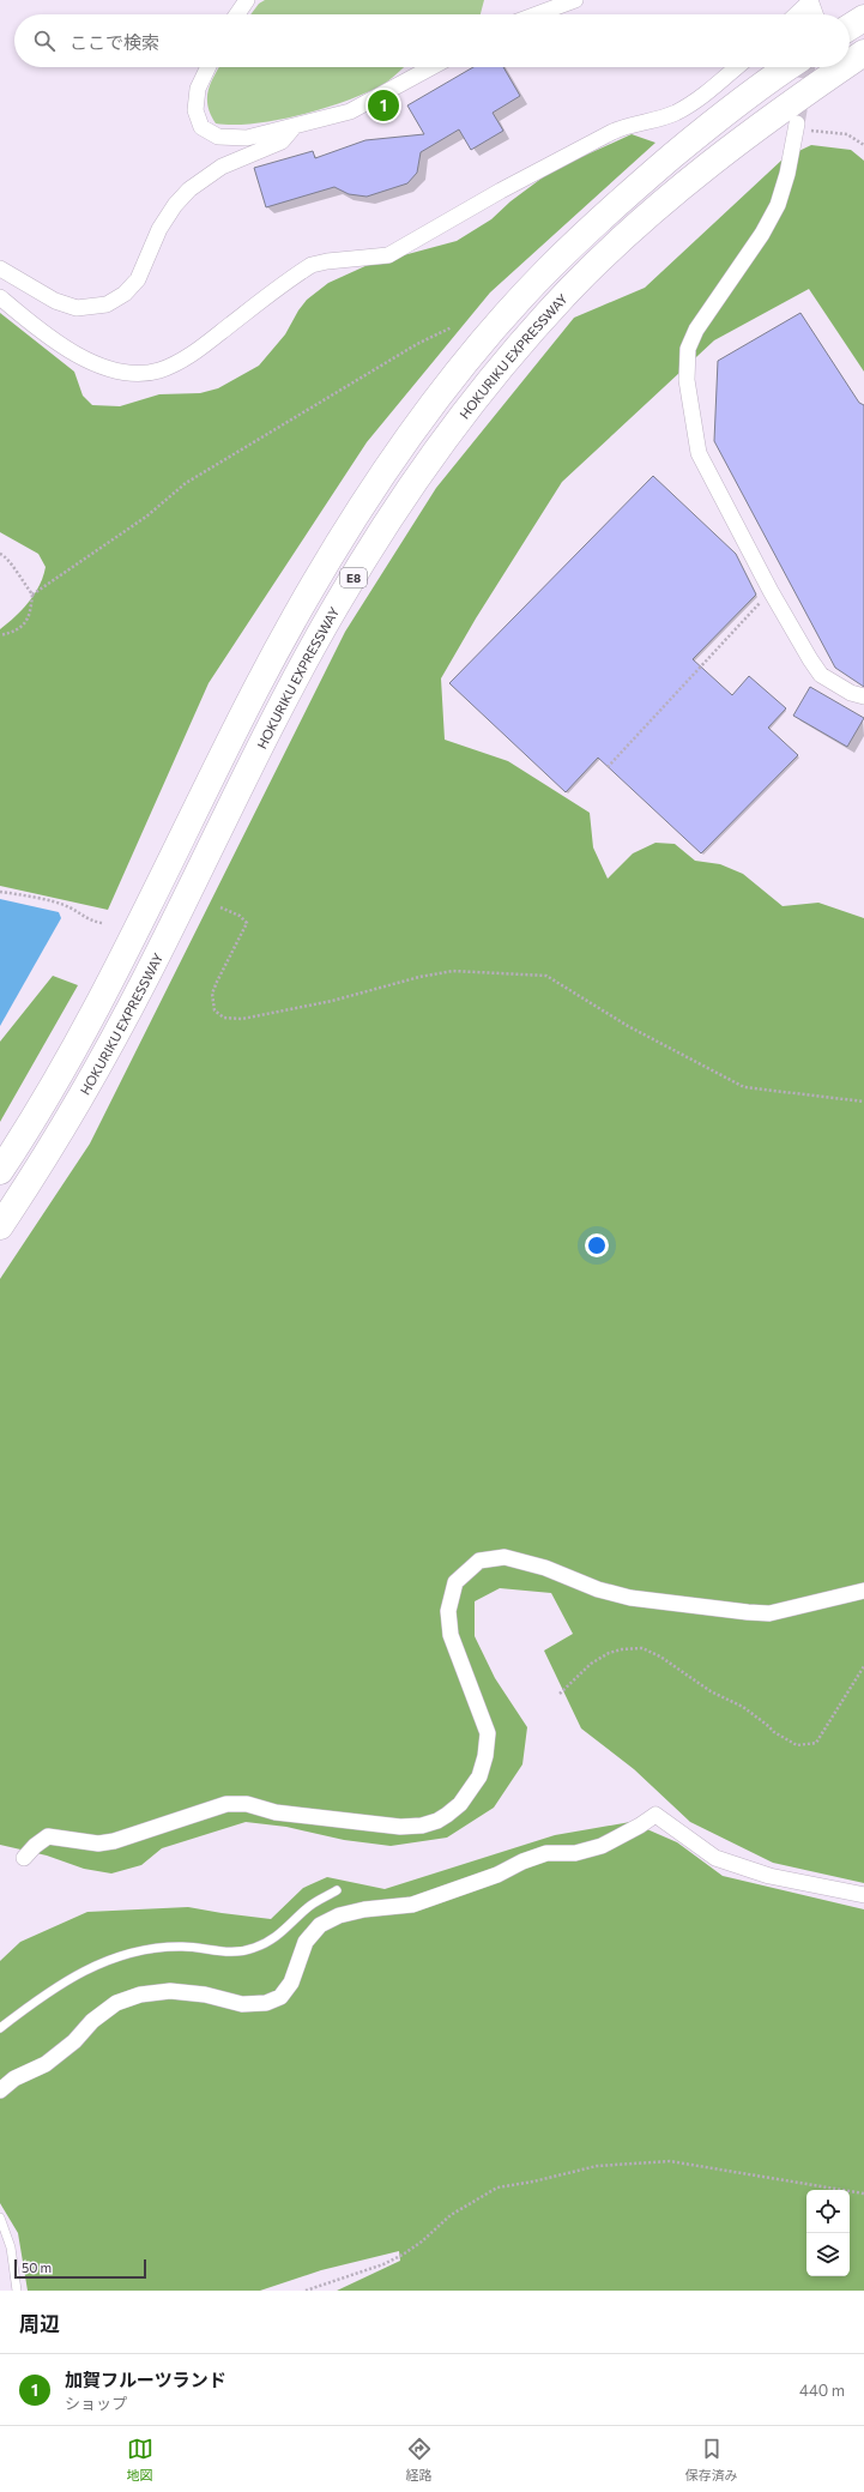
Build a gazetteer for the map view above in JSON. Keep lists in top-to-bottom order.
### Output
{
  "streets": {
    "highway": ["HOKURIKU EXPRESSWAY", "E8"]
  },
  "scale_bar": "50 m",
  "page": {
    "search": "ここで検索",
    "pins": "1",
    "scale": "50 m",
    "heading": "周辺",
    "list": [
      {
        "mark": "1",
        "name": "加賀フルーツランド",
        "note": "ショップ",
        "value": "440 m"
      }
    ],
    "nav": ["地図", "経路", "保存済み"]
  }
}
